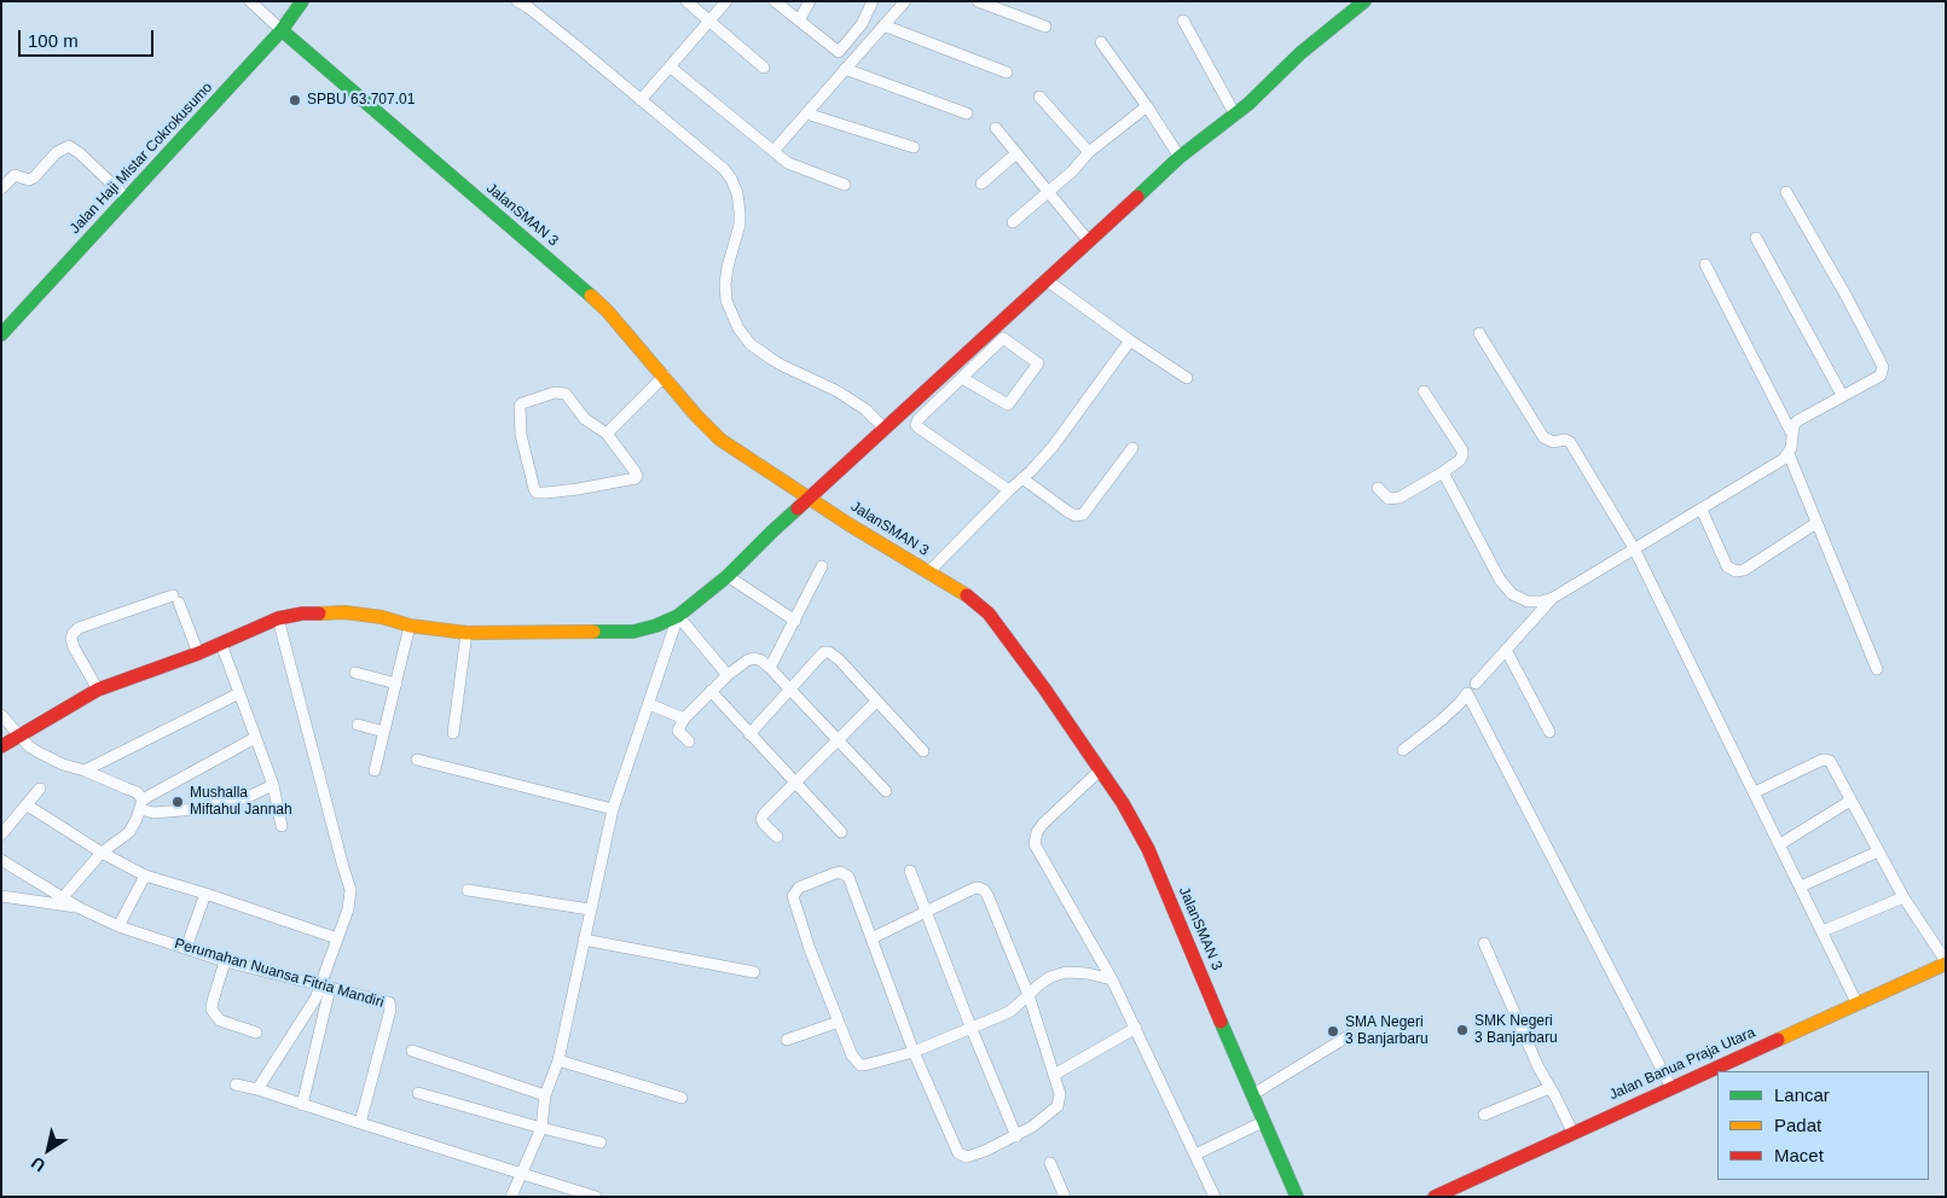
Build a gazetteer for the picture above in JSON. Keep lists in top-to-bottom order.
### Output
{
  "streets": {
    "street": [
      "Jalan Haji Mistar Cokrokusumo",
      "JalanSMAN 3",
      "Perumahan Nuansa Fitria Mandiri",
      "Jalan Banua Praja Utara"
    ]
  },
  "crossings": [
    ["Jalan Haji Mistar Cokrokusumo", "JalanSMAN 3"]
  ],
  "places": [
    "SPBU 63.707.01",
    "Mushalla Miftahul Jannah",
    "SMK Negeri 3 Banjarbaru",
    "SMA Negeri 3 Banjarbaru"
  ],
  "legend": ["Lancar", "Padat", "Macet"],
  "scale_bar": "100 m",
  "north": "bottom left"
}
